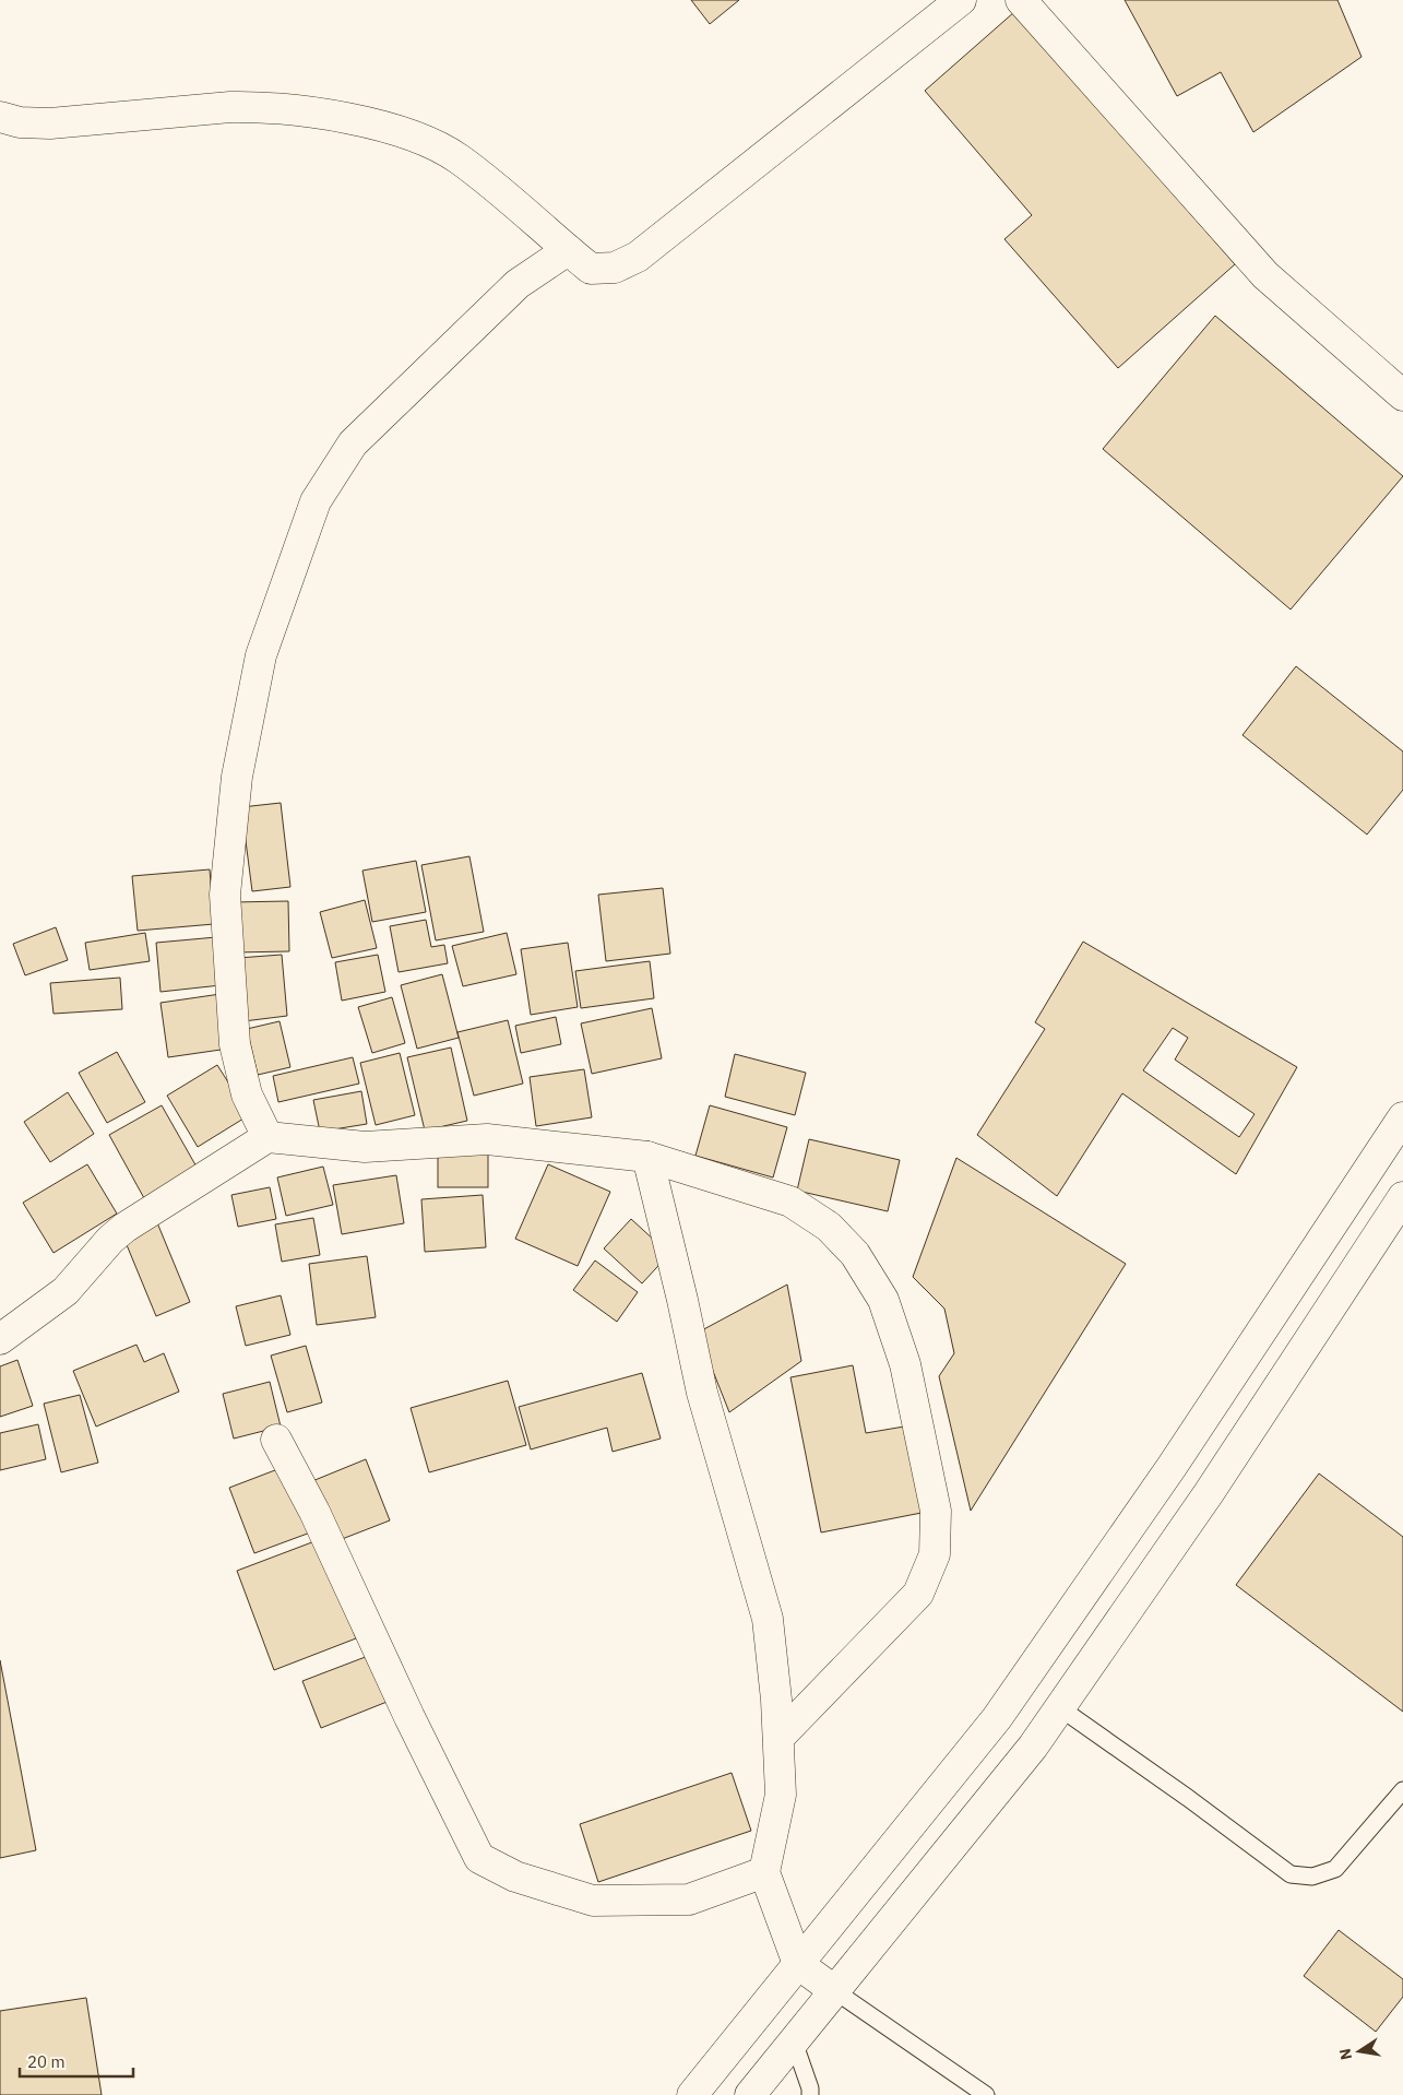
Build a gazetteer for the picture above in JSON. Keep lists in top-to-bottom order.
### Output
{
  "scale_bar": "20 m",
  "north": "left"
}
